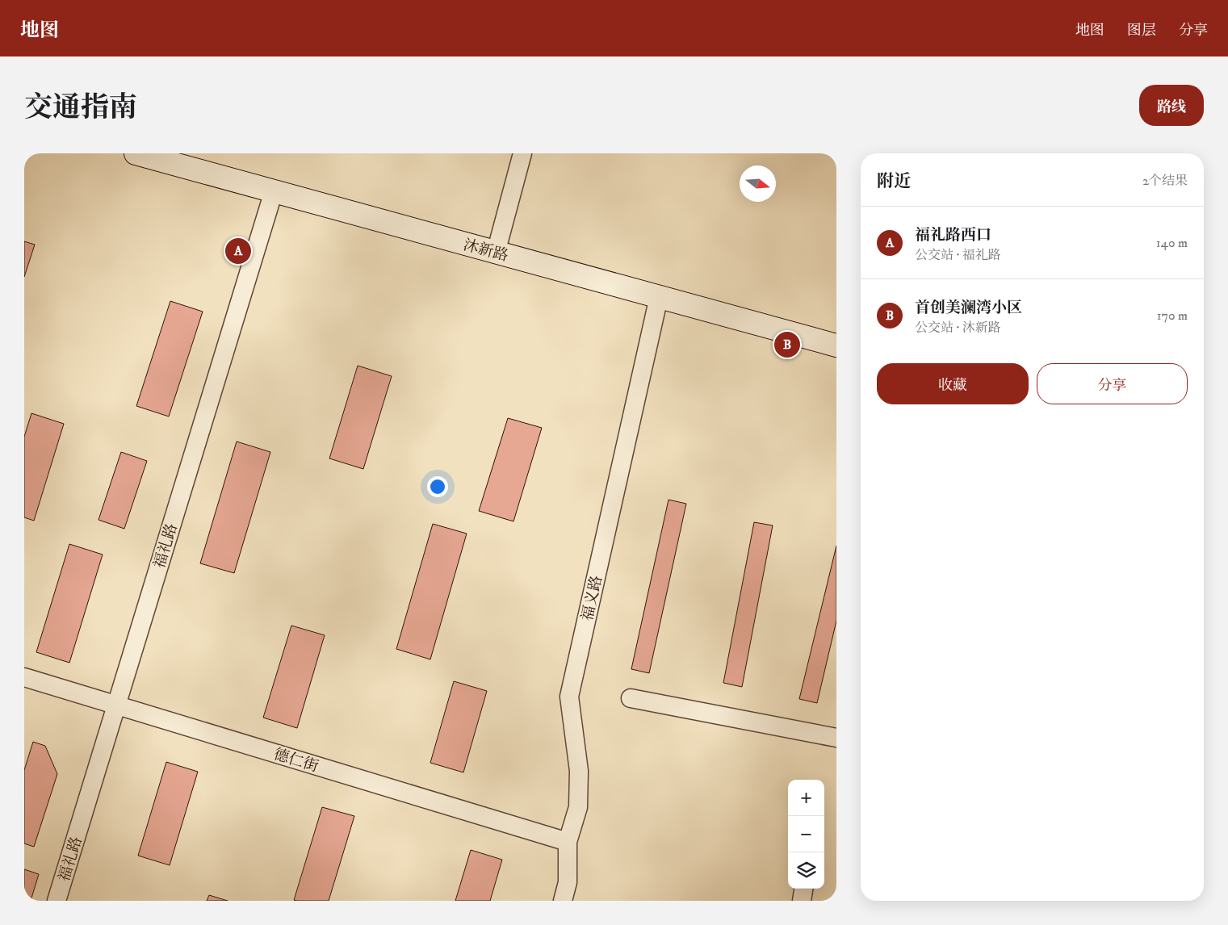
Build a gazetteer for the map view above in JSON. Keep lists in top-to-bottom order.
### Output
{
  "streets": {
    "street": [
      "沐新路",
      "福礼路",
      "福义路",
      "德仁街"
    ]
  },
  "crossings": [
    ["沐新路", "福礼路"],
    ["沐新路", "福义路"],
    ["福礼路", "德仁街"],
    ["福义路", "德仁街"]
  ],
  "north": "right",
  "page": {
    "header": "地图",
    "nav": ["地图", "图层", "分享"],
    "title": "交通指南",
    "buttons": [
      "路线",
      ["收藏", "分享"]
    ],
    "heading": ["附近", "2个结果"],
    "list": [
      {
        "mark": "A",
        "name": "福礼路西口",
        "note": "公交站 · 福礼路",
        "value": "140 m"
      },
      {
        "mark": "B",
        "name": "首创美澜湾小区",
        "note": "公交站 · 沐新路",
        "value": "170 m"
      }
    ],
    "pins": ["A", "B"],
    "map_buttons": ["+", "−"]
  }
}
